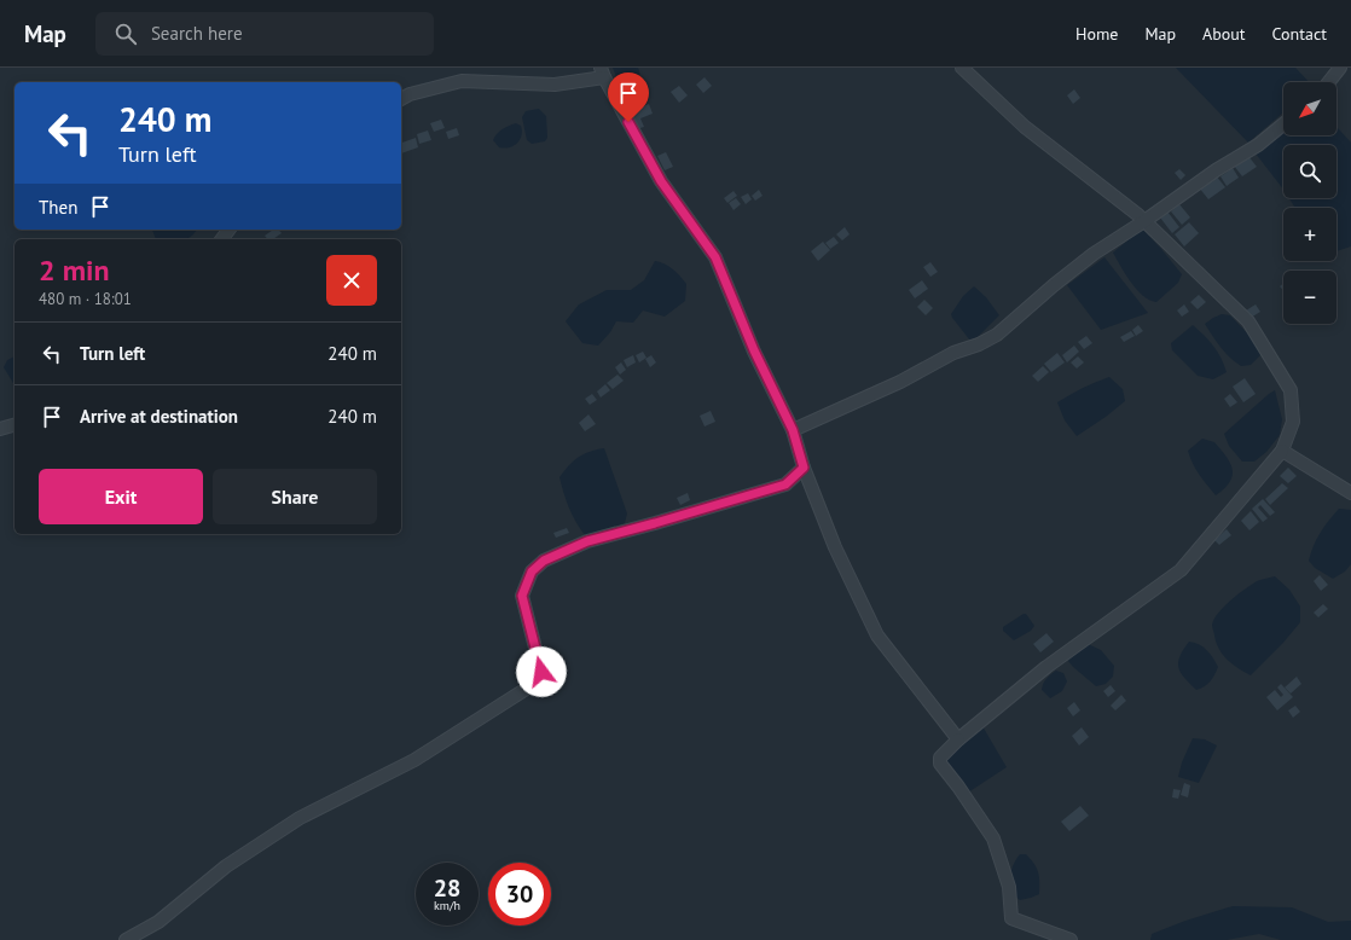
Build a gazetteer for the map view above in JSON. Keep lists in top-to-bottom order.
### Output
{
  "north": "bottom left",
  "page": {
    "header": "Map",
    "search": "Search here",
    "nav": [
      "Home",
      "Map",
      "About",
      "Contact"
    ],
    "map_buttons": ["+", "−"],
    "turn": ["240 m", "Turn left"],
    "then": "Then",
    "heading": ["2 min", "480 m · 18:01"],
    "list": [
      {
        "name": "Turn left",
        "value": "240 m"
      },
      {
        "name": "Arrive at destination",
        "value": "240 m"
      }
    ],
    "buttons": ["Exit", "Share"],
    "speed": "28 km/h",
    "limit": "30"
  }
}
